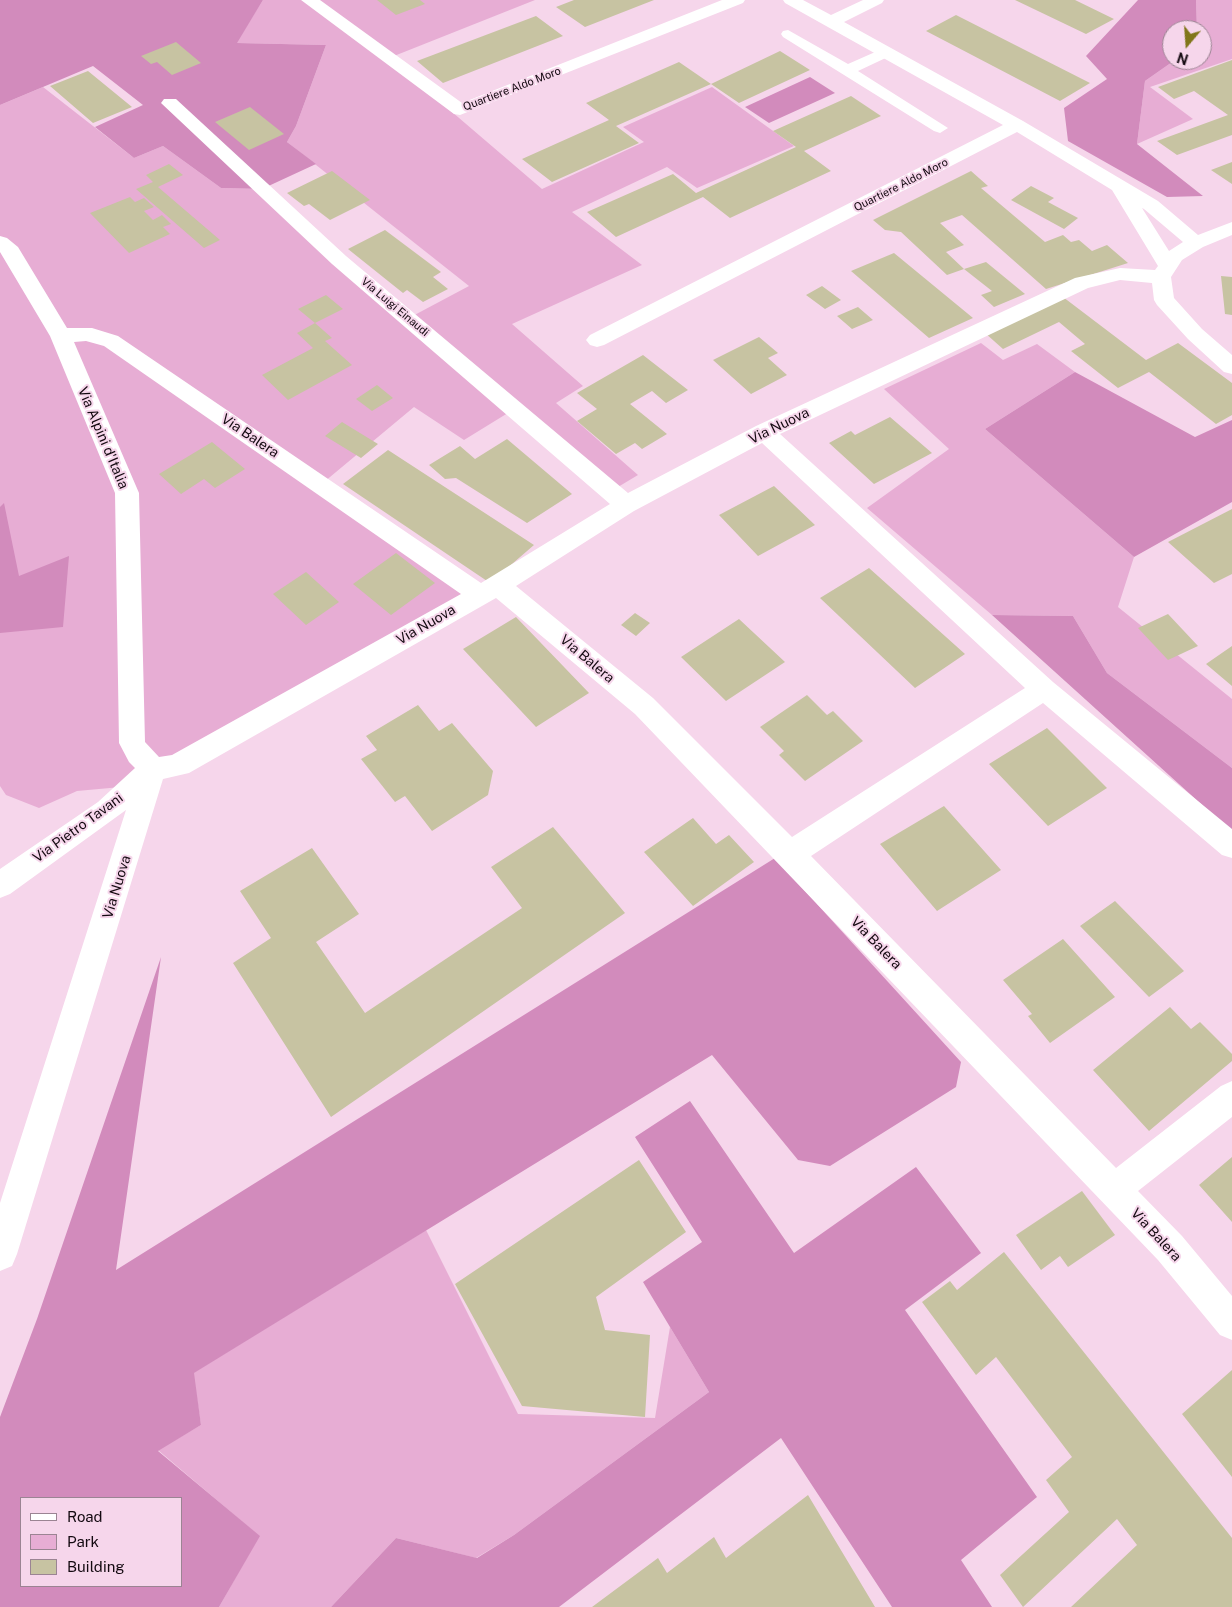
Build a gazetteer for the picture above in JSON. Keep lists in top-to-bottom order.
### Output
{
  "streets": {
    "street": [
      "Quartiere Aldo Moro",
      "Via Luigi Einaudi",
      "Via Nuova",
      "Via Balera",
      "Via Alpini d'Italia",
      "Via Pietro Tavani"
    ]
  },
  "crossings": [
    ["Via Luigi Einaudi", "Via Nuova"],
    ["Via Nuova", "Via Balera"],
    ["Via Nuova", "Via Alpini d'Italia"],
    ["Via Nuova", "Via Pietro Tavani"],
    ["Via Balera", "Via Alpini d'Italia"],
    ["Via Alpini d'Italia", "Via Pietro Tavani"]
  ],
  "legend": ["Road", "Park", "Building"],
  "north": "bottom"
}
